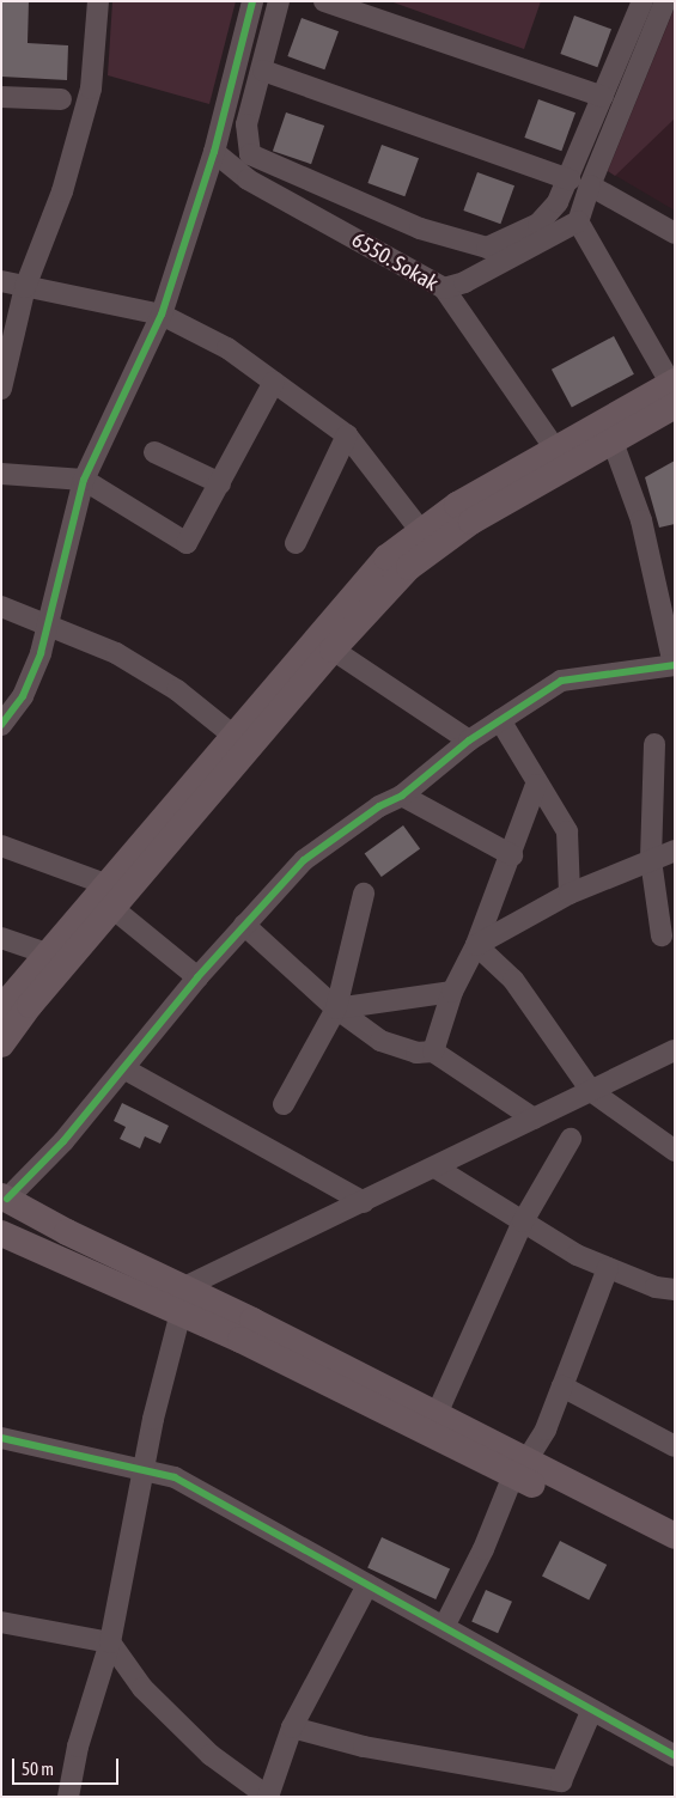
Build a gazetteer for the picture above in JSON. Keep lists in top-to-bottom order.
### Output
{
  "streets": {
    "street": ["6550. Sokak"]
  },
  "scale_bar": "50 m"
}
